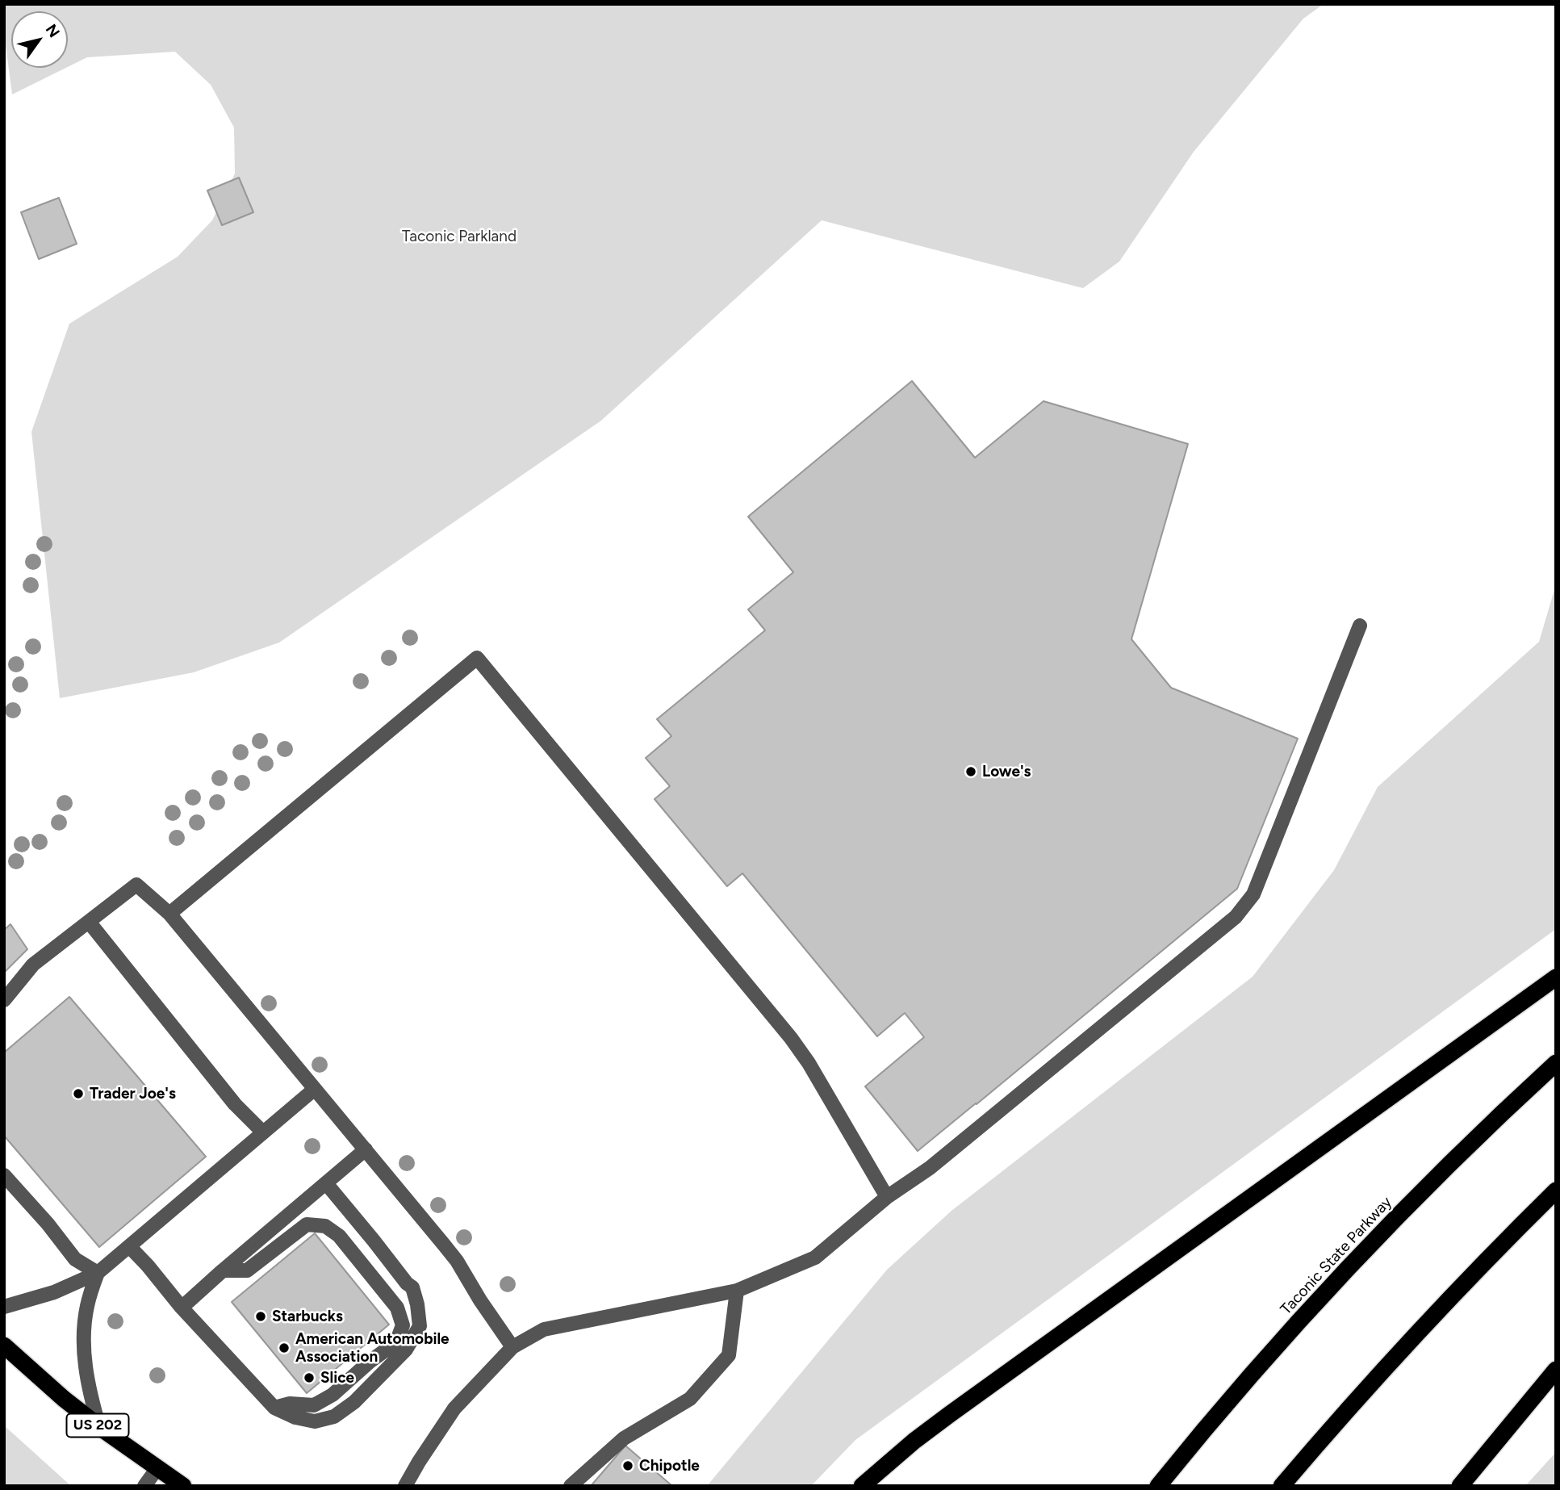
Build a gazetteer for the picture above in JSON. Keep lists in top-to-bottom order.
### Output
{
  "streets": {
    "highway": ["Taconic State Parkway", "US 202"]
  },
  "parks": ["Taconic Parkland"],
  "places": [
    "Lowe's",
    "Trader Joe's",
    "Starbucks",
    "American Automobile Association",
    "Slice",
    "Chipotle"
  ],
  "north": "top right"
}
